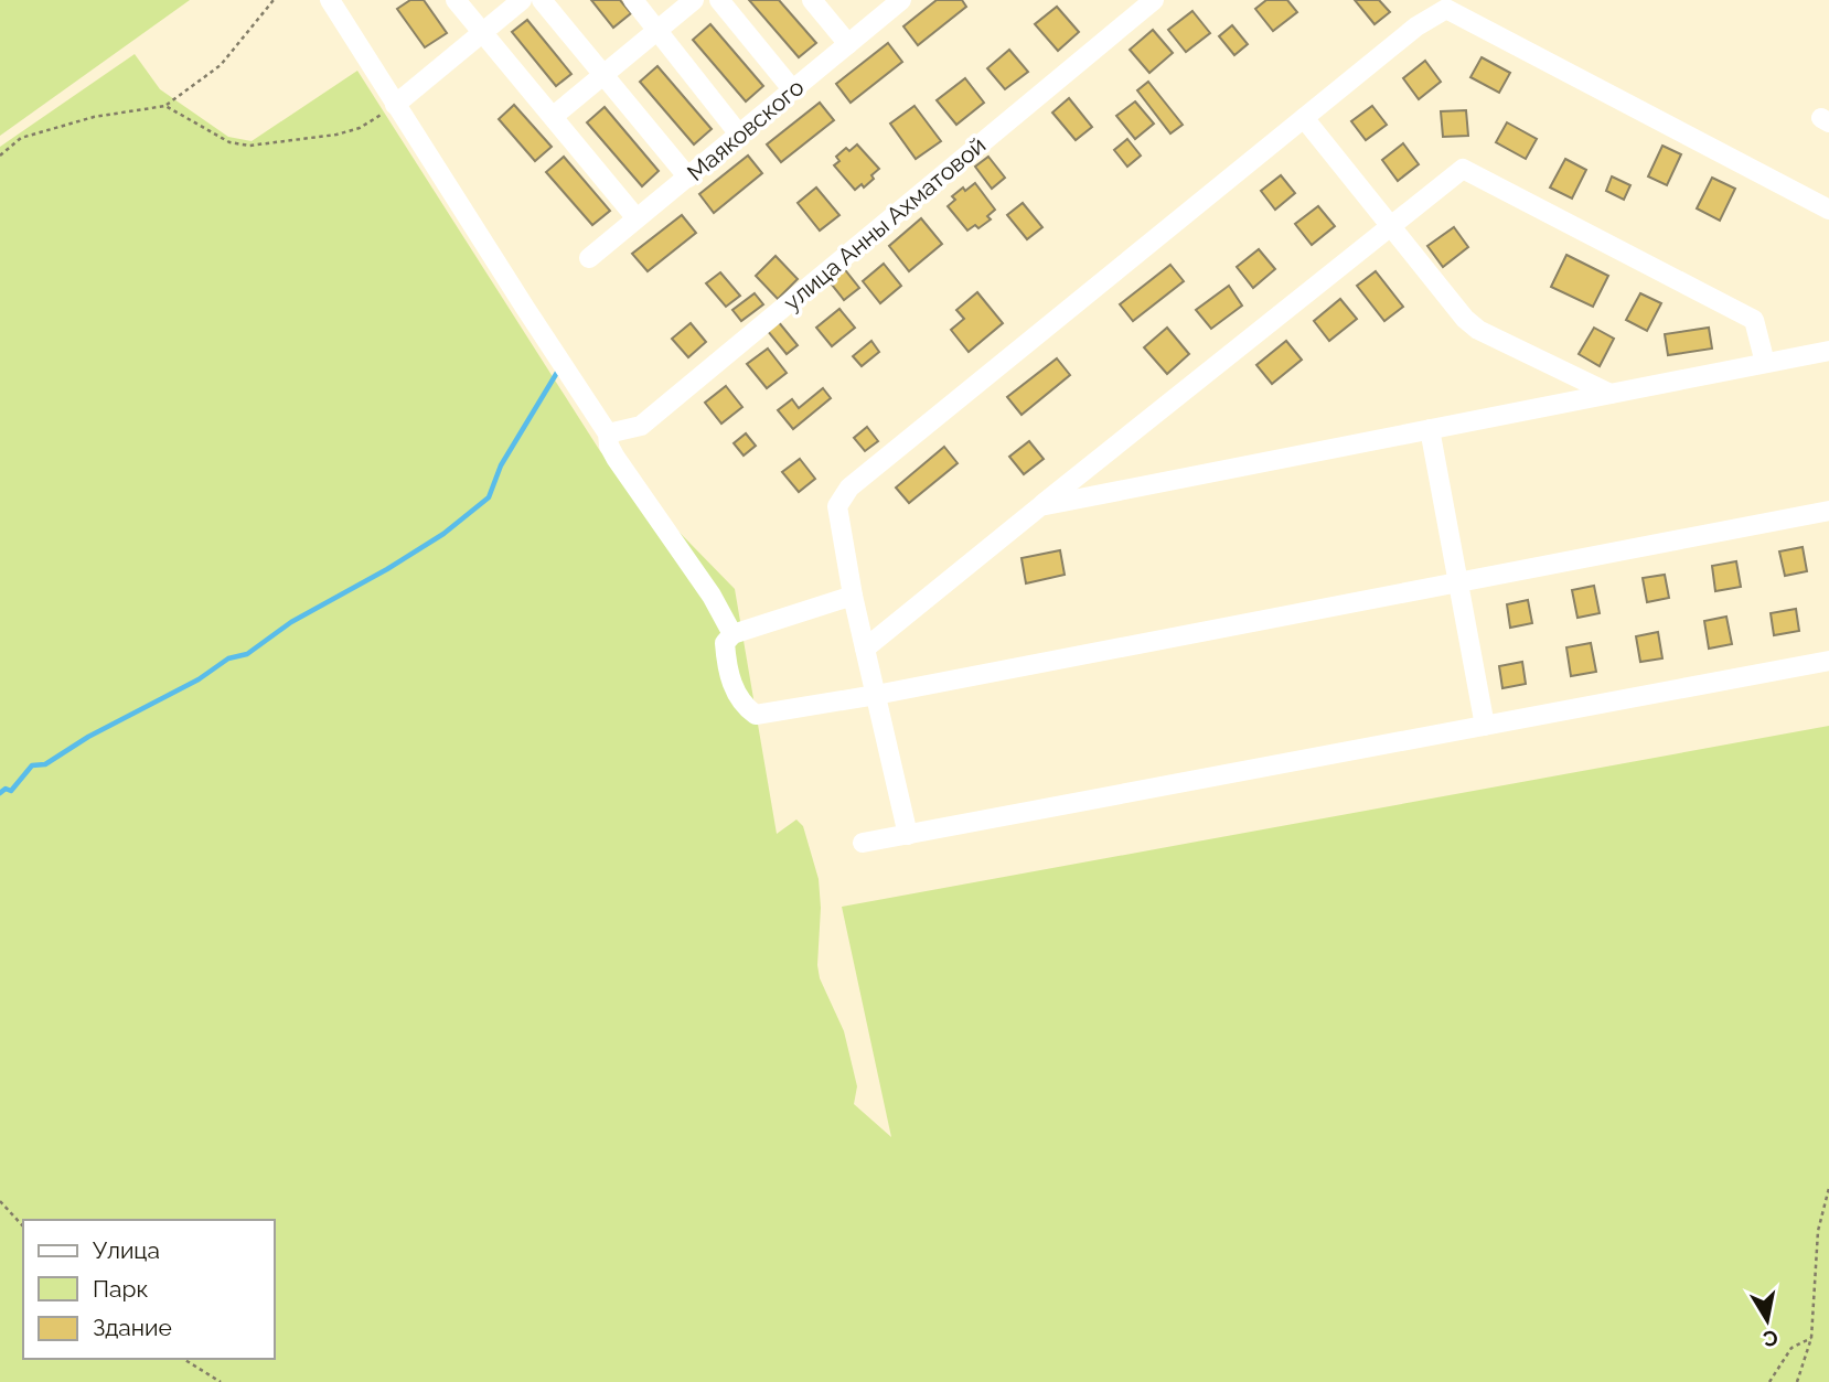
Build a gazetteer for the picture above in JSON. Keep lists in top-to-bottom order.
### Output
{
  "streets": {
    "street": ["Маяковского", "улица Анны Ахматовой"]
  },
  "legend": ["Улица", "Парк", "Здание"],
  "north": "bottom"
}
